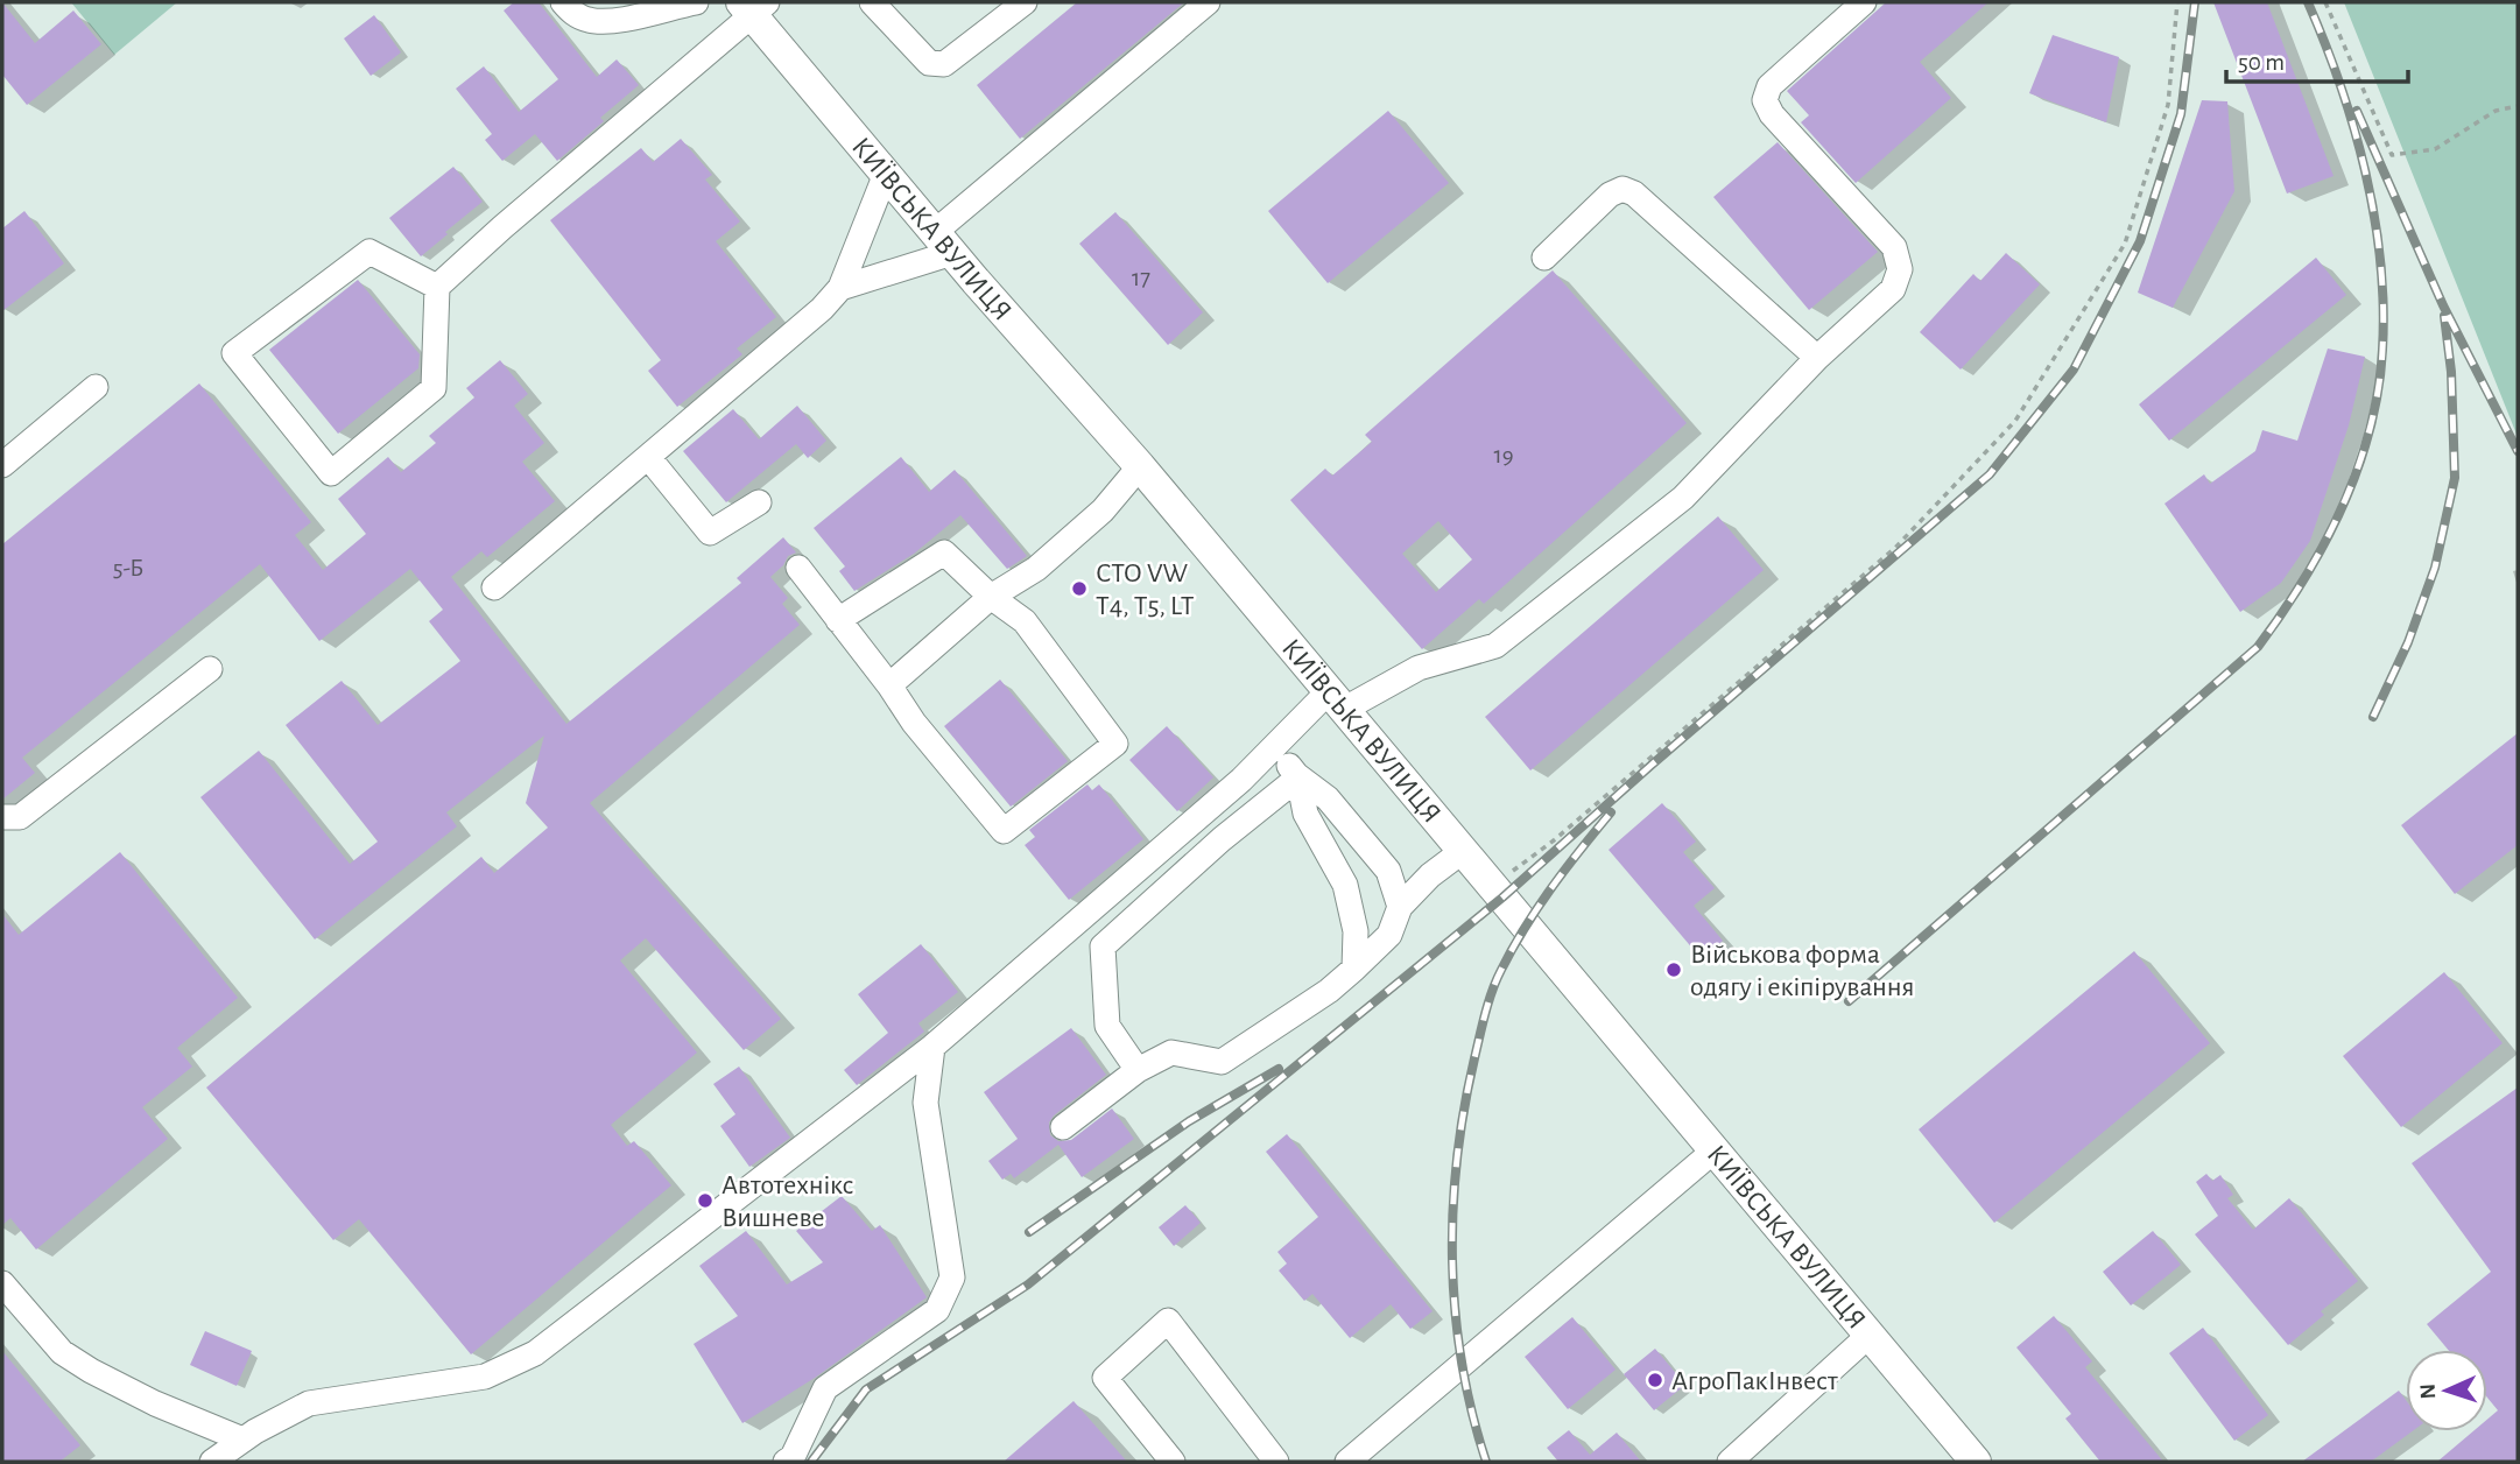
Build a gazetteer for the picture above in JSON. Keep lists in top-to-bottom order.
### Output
{
  "streets": {
    "main road": ["КИЇВСЬКА ВУЛИЦЯ"]
  },
  "places": [
    "СТО VW T4, T5, LT",
    "Військова форма одягу і екіпірування",
    "Автотехнікс Вишневе",
    "АгроПакІнвест"
  ],
  "house_numbers": ["17", "19", "5-Б"],
  "scale_bar": "50 m",
  "north": "left"
}
